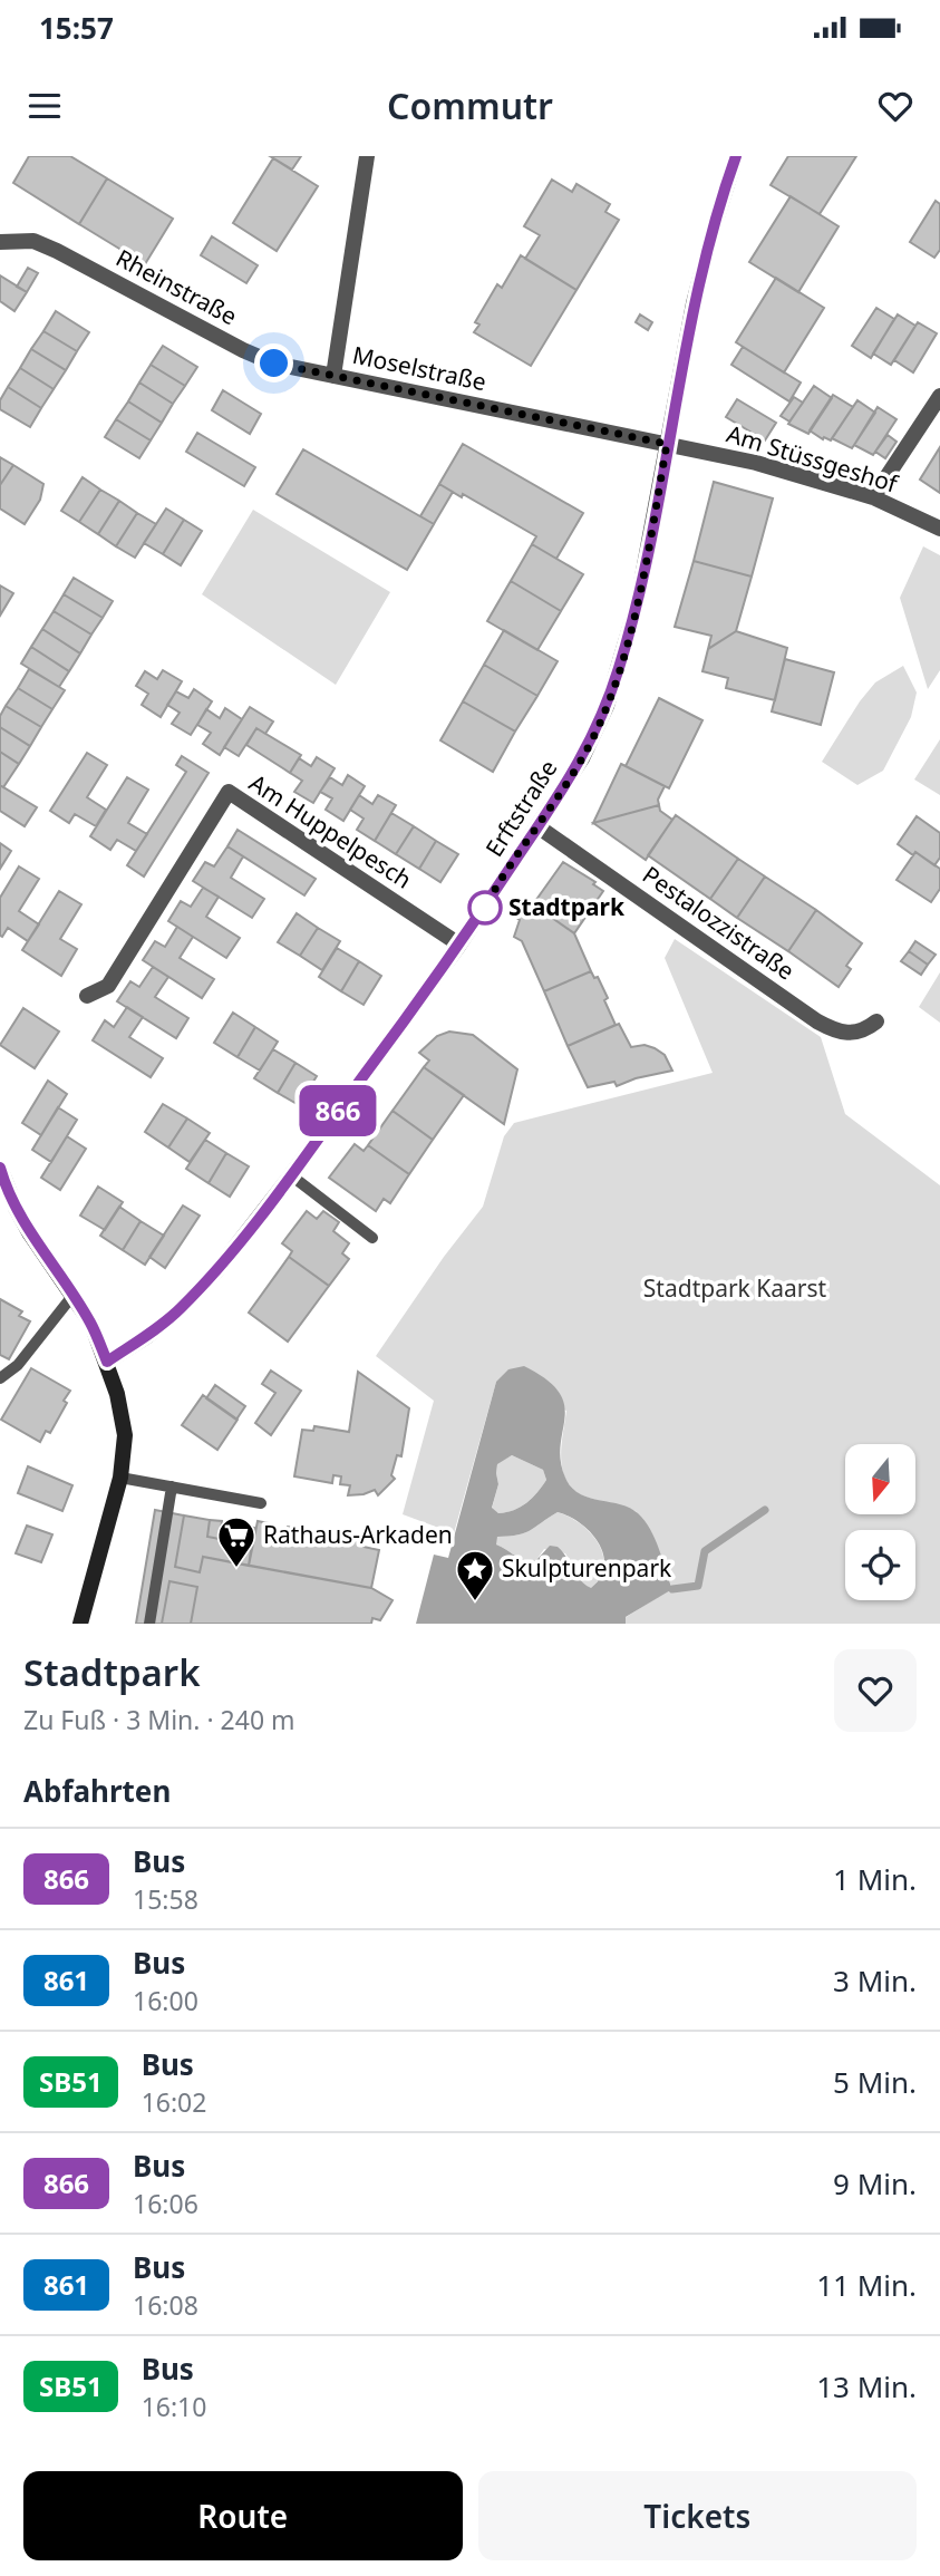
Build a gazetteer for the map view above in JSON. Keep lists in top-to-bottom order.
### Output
{
  "streets": {
    "street": [
      "Rheinstraße",
      "Moselstraße",
      "Am Stüssgeshof",
      "Erftstraße",
      "Am Huppelpesch",
      "Pestalozzistraße"
    ]
  },
  "crossings": [
    ["Rheinstraße", "Moselstraße"],
    ["Moselstraße", "Am Stüssgeshof"],
    ["Moselstraße", "Erftstraße"],
    ["Am Stüssgeshof", "Erftstraße"],
    ["Erftstraße", "Am Huppelpesch"],
    ["Erftstraße", "Pestalozzistraße"]
  ],
  "parks": ["Stadtpark Kaarst"],
  "places": {
    "other": ["Stadtpark"],
    "supermarket": ["Rathaus-Arkaden"],
    "place": ["Skulpturenpark"]
  },
  "lines": ["bus line 866"],
  "north": "bottom",
  "page": {
    "status": "15:57",
    "header": "Commutr",
    "on_map": "866",
    "heading": [
      ["Stadtpark", "Zu Fuß · 3 Min. · 240 m"],
      "Abfahrten"
    ],
    "list": [
      {
        "mark": "866",
        "name": "Bus",
        "note": "15:58",
        "value": "1 Min."
      },
      {
        "mark": "861",
        "name": "Bus",
        "note": "16:00",
        "value": "3 Min."
      },
      {
        "mark": "SB51",
        "name": "Bus",
        "note": "16:02",
        "value": "5 Min."
      },
      {
        "mark": "866",
        "name": "Bus",
        "note": "16:06",
        "value": "9 Min."
      },
      {
        "mark": "861",
        "name": "Bus",
        "note": "16:08",
        "value": "11 Min."
      },
      {
        "mark": "SB51",
        "name": "Bus",
        "note": "16:10",
        "value": "13 Min."
      }
    ],
    "buttons": ["Route", "Tickets"]
  }
}
